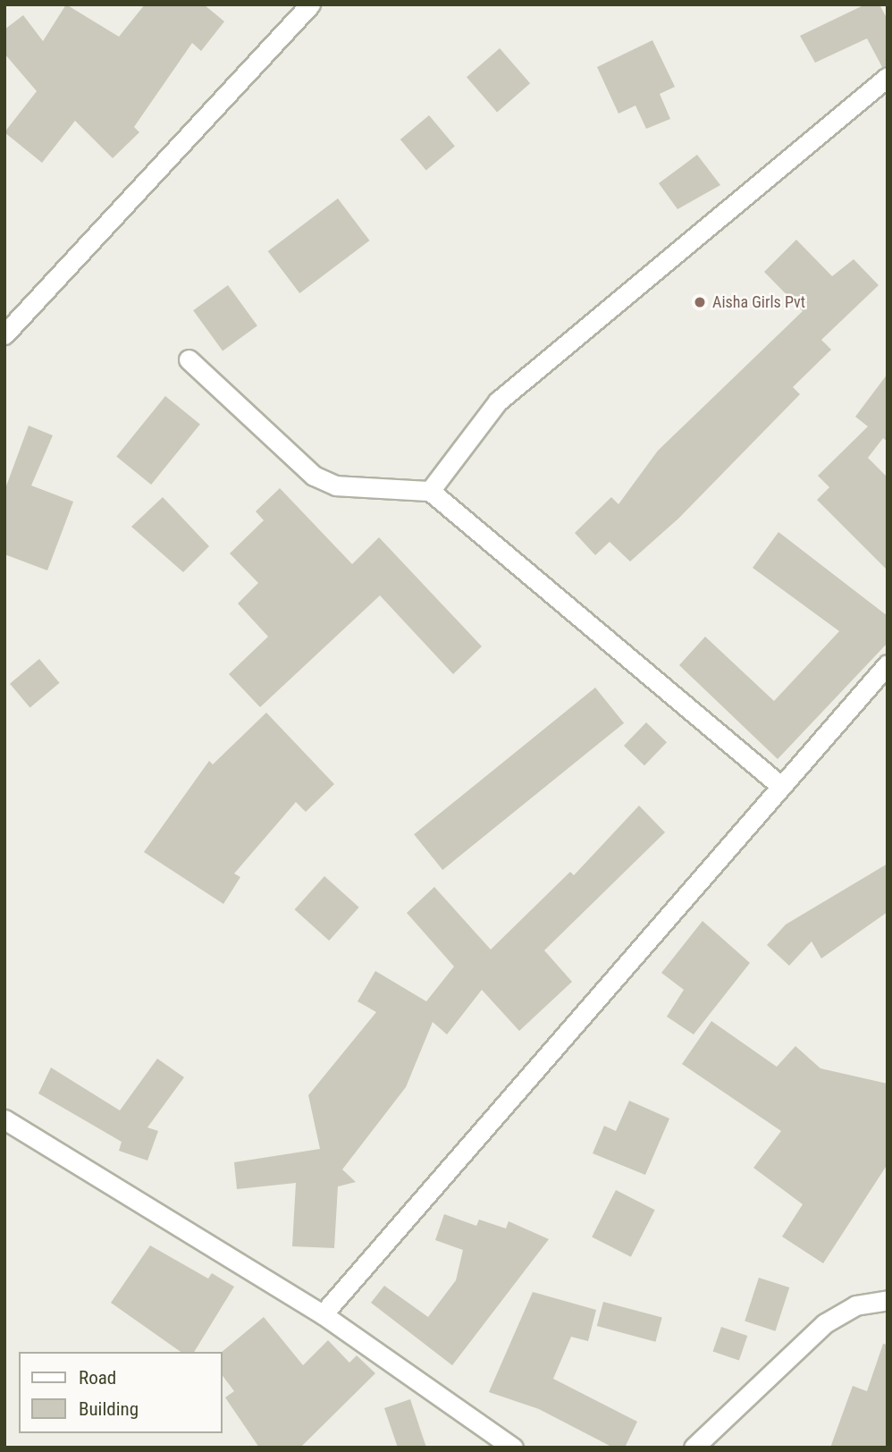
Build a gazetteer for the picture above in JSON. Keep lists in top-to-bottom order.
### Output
{
  "places": ["Aisha Girls Pvt"],
  "legend": ["Road", "Building"]
}
